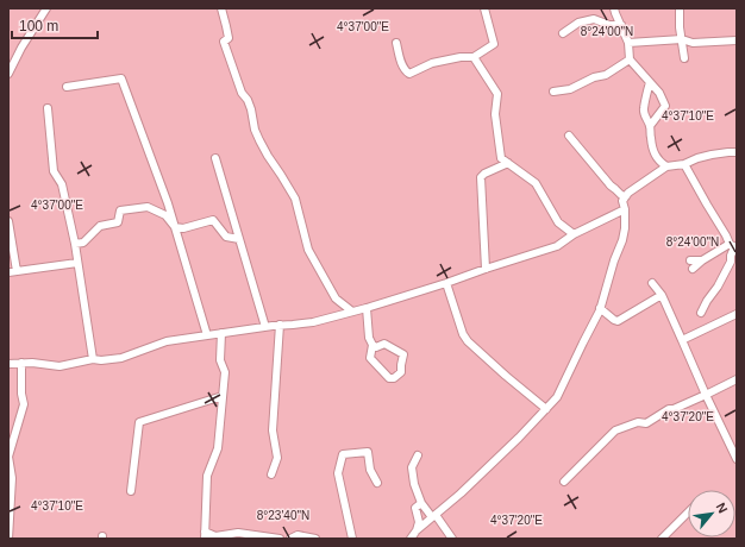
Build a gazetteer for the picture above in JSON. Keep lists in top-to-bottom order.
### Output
{
  "scale_bar": "100 m",
  "north": "top right",
  "coordinates": [
    "4°37'00\"E",
    "8°24'00\"N",
    "4°37'10\"E",
    "4°37'20\"E",
    "8°23'40\"N"
  ]
}
